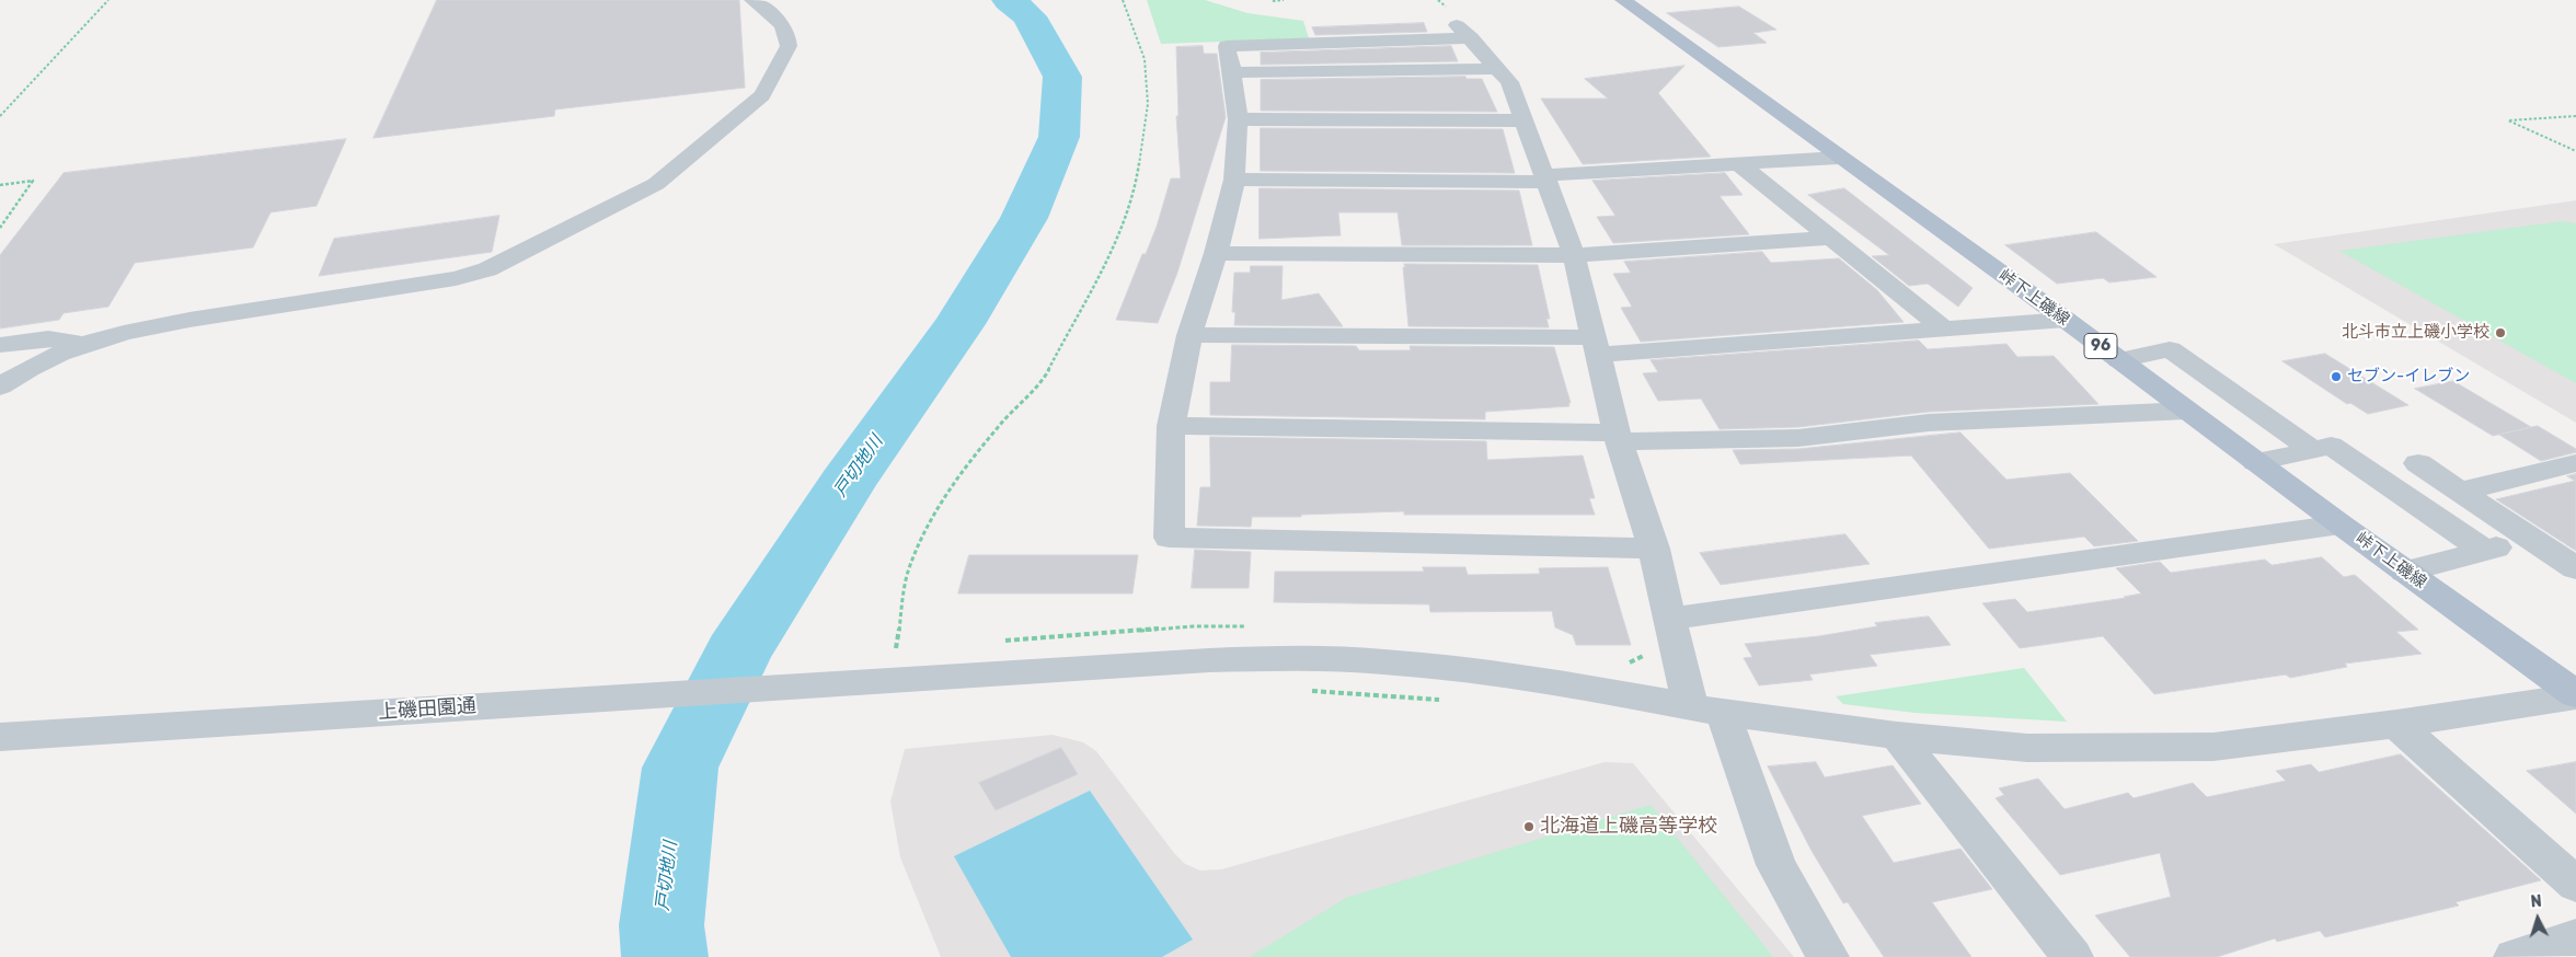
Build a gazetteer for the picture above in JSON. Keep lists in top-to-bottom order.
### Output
{
  "streets": {
    "main road": ["峠下上磯線", "96"],
    "street": ["上磯田園通"]
  },
  "crossings": [
    ["峠下上磯線", "上磯田園通"]
  ],
  "water": ["戸切地川"],
  "places": ["北斗市立上磯小学校", "セブン-イレブン", "北海道上磯高等学校"],
  "north": "top"
}
